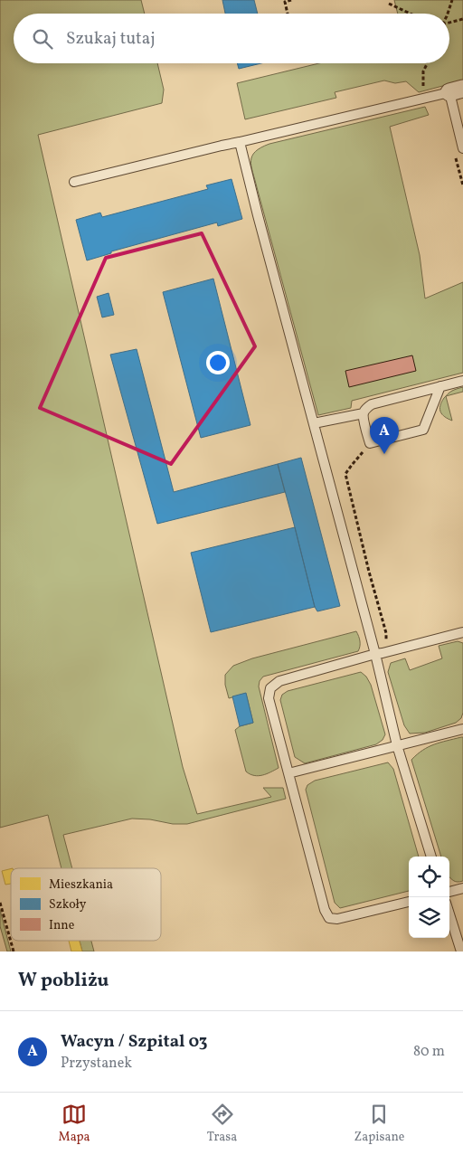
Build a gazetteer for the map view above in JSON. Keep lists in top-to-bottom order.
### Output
{
  "legend": ["Mieszkania", "Szkoły", "Inne"],
  "page": {
    "search": "Szukaj tutaj",
    "pins": "A",
    "heading": "W pobliżu",
    "list": [
      {
        "mark": "A",
        "name": "Wacyn / Szpital 03",
        "note": "Przystanek",
        "value": "80 m"
      }
    ],
    "nav": ["Mapa", "Trasa", "Zapisane"]
  }
}
